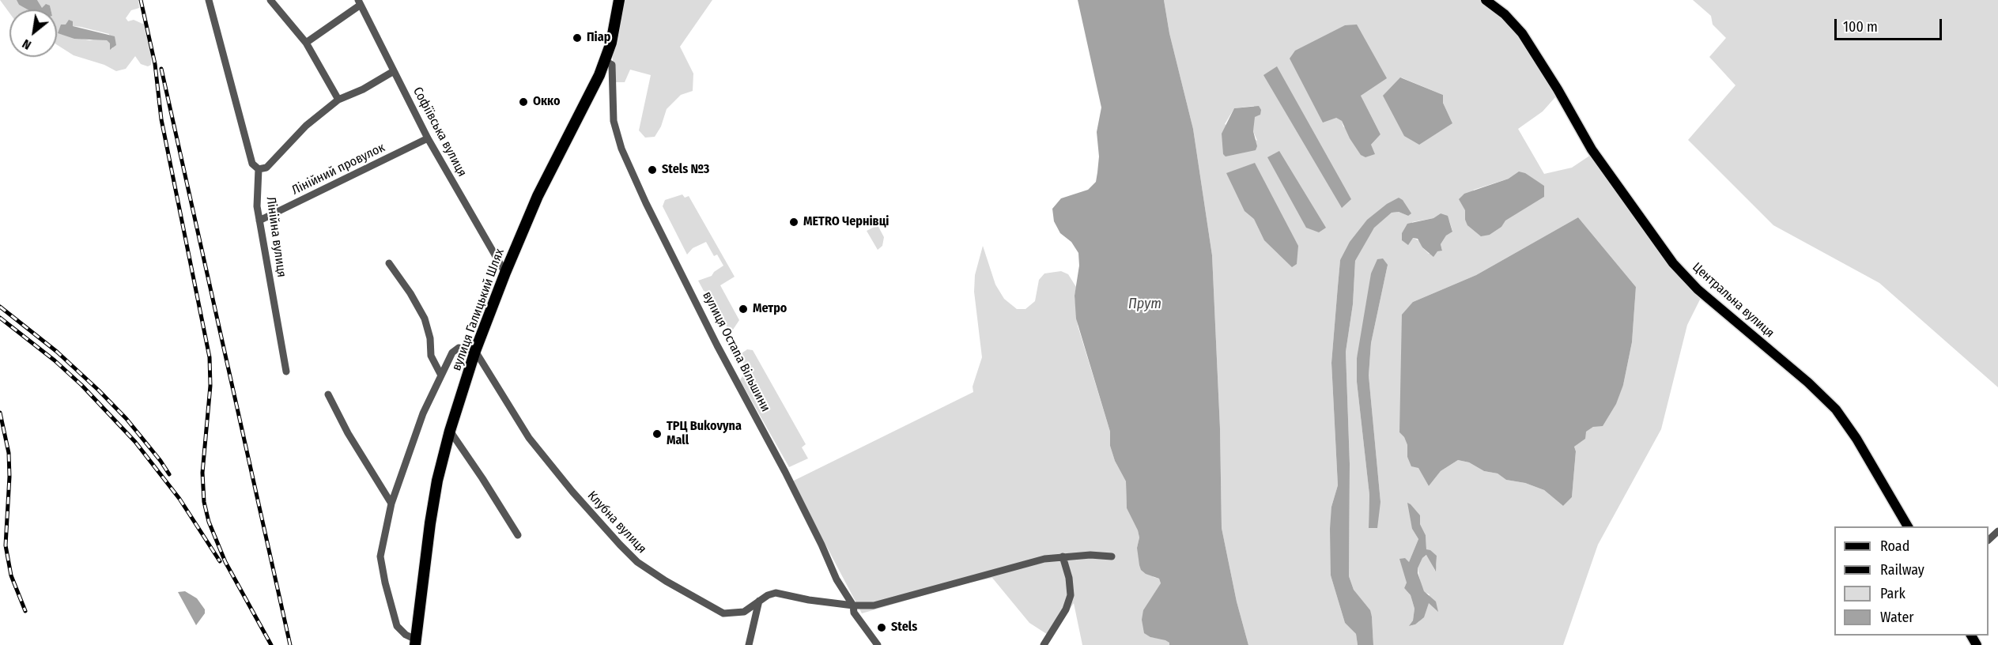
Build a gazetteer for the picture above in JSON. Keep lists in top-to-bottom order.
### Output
{
  "streets": {
    "highway": ["вулиця Галицький Шлях"],
    "main road": ["Центральна вулиця"],
    "street": [
      "Софіївська вулиця",
      "Лінійний провулок",
      "Лінійна вулиця",
      "вулиця Остапа Вільшини",
      "Клубна вулиця"
    ]
  },
  "crossings": [
    ["Софіївська вулиця", "Лінійний провулок"],
    ["Софіївська вулиця", "вулиця Галицький Шлях"],
    ["Лінійний провулок", "Лінійна вулиця"],
    ["вулиця Галицький Шлях", "вулиця Остапа Вільшини"],
    ["вулиця Галицький Шлях", "Клубна вулиця"],
    ["вулиця Остапа Вільшини", "Клубна вулиця"]
  ],
  "water": ["Прут"],
  "places": [
    "Піар",
    "Окко",
    "Stels №3",
    "METRO Чернівці",
    "Метро",
    "ТРЦ Bukovyna Mall",
    "Stels"
  ],
  "legend": [
    "Road",
    "Railway",
    "Park",
    "Water"
  ],
  "scale_bar": "100 m",
  "north": "bottom left"
}
